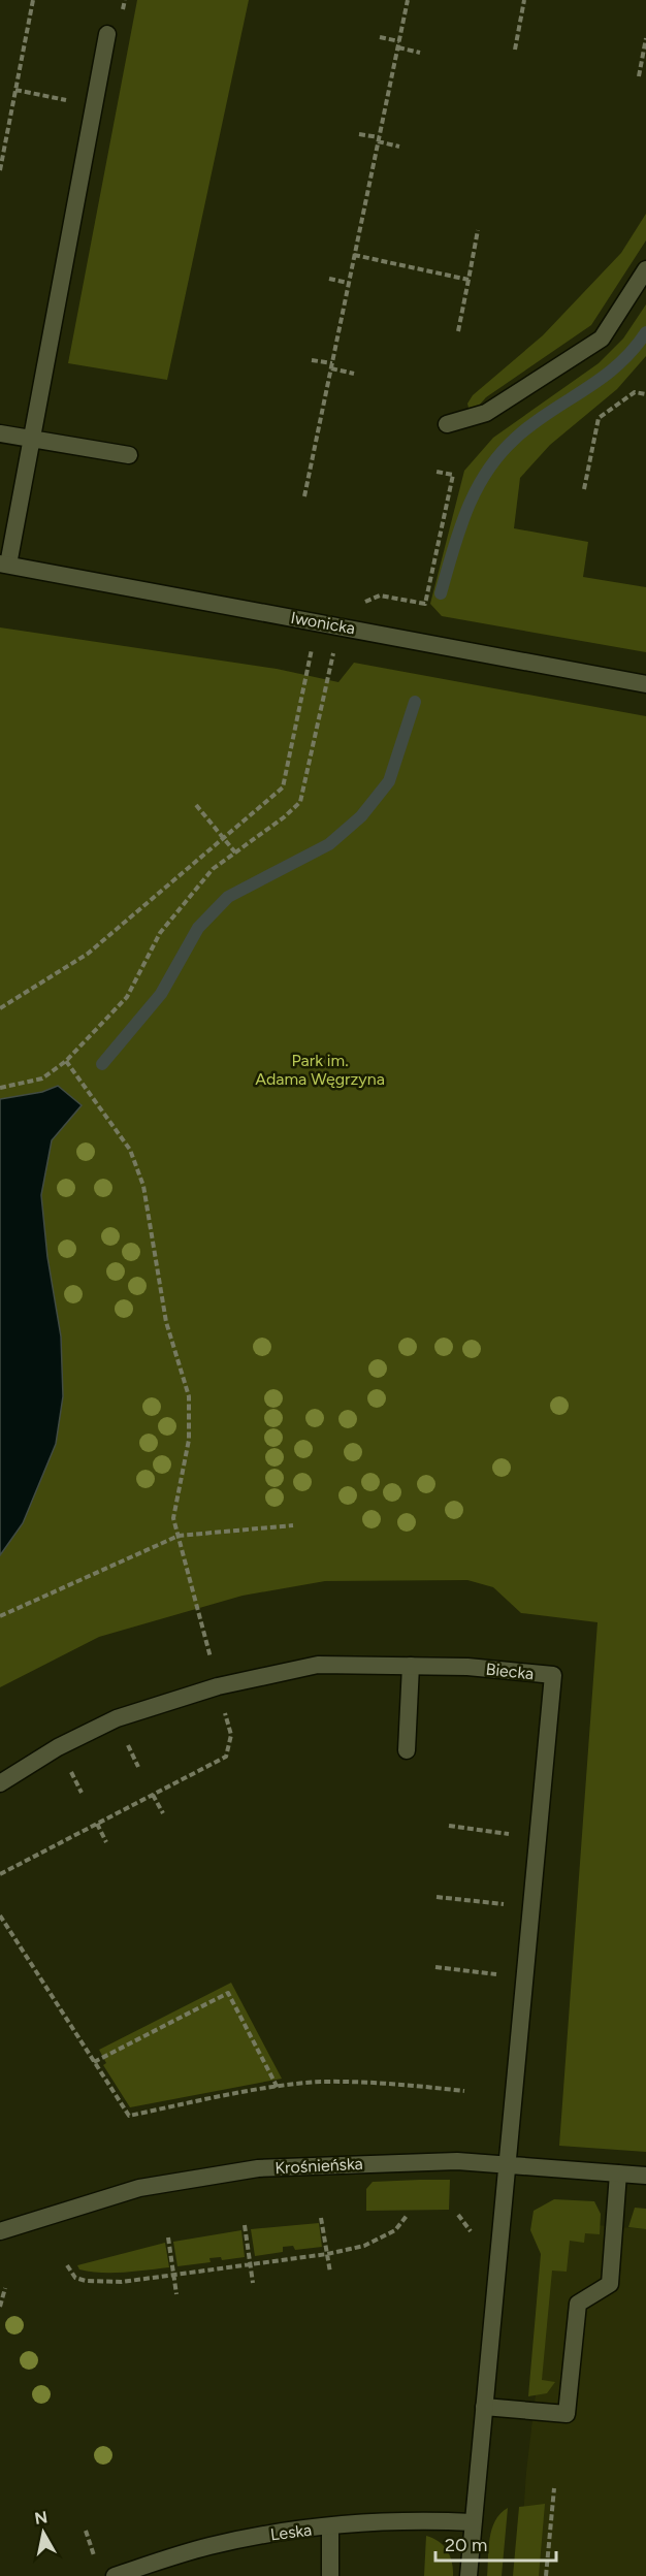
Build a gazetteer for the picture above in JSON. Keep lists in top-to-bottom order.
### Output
{
  "streets": {
    "street": [
      "Iwonicka",
      "Biecka",
      "Krośnieńska",
      "Leska"
    ]
  },
  "crossings": [
    ["Biecka", "Krośnieńska"]
  ],
  "parks": ["Park im. Adama Węgrzyna"],
  "scale_bar": "20 m",
  "north": "top"
}
